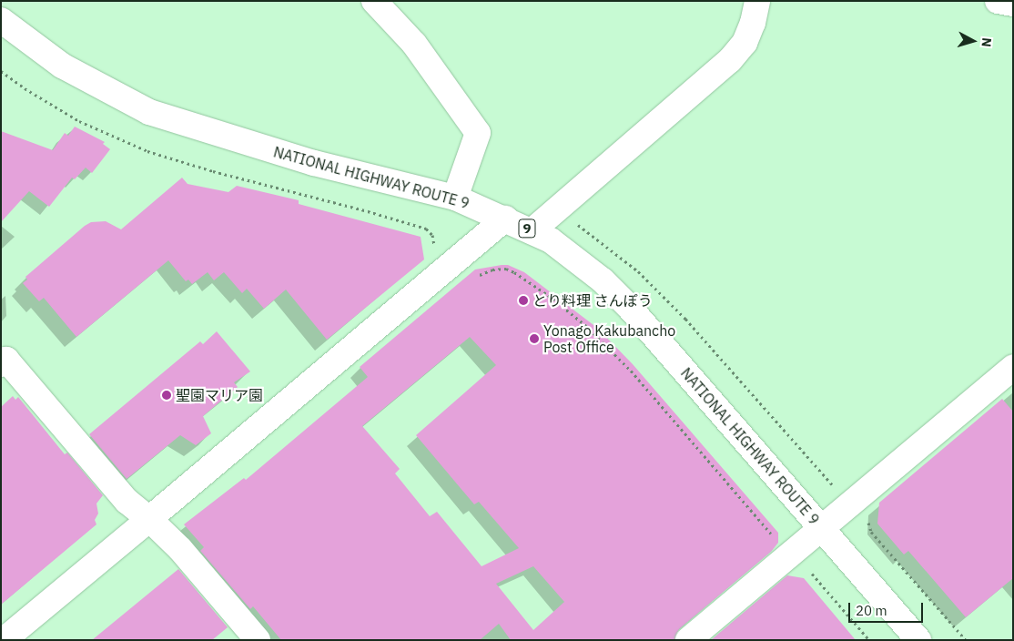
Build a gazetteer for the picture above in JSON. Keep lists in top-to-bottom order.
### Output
{
  "streets": {
    "main road": ["NATIONAL HIGHWAY ROUTE 9", "9"]
  },
  "places": ["とり料理 さんぽう", "Yonago Kakubancho Post Office", "聖園マリア園"],
  "scale_bar": "20 m",
  "north": "right"
}
